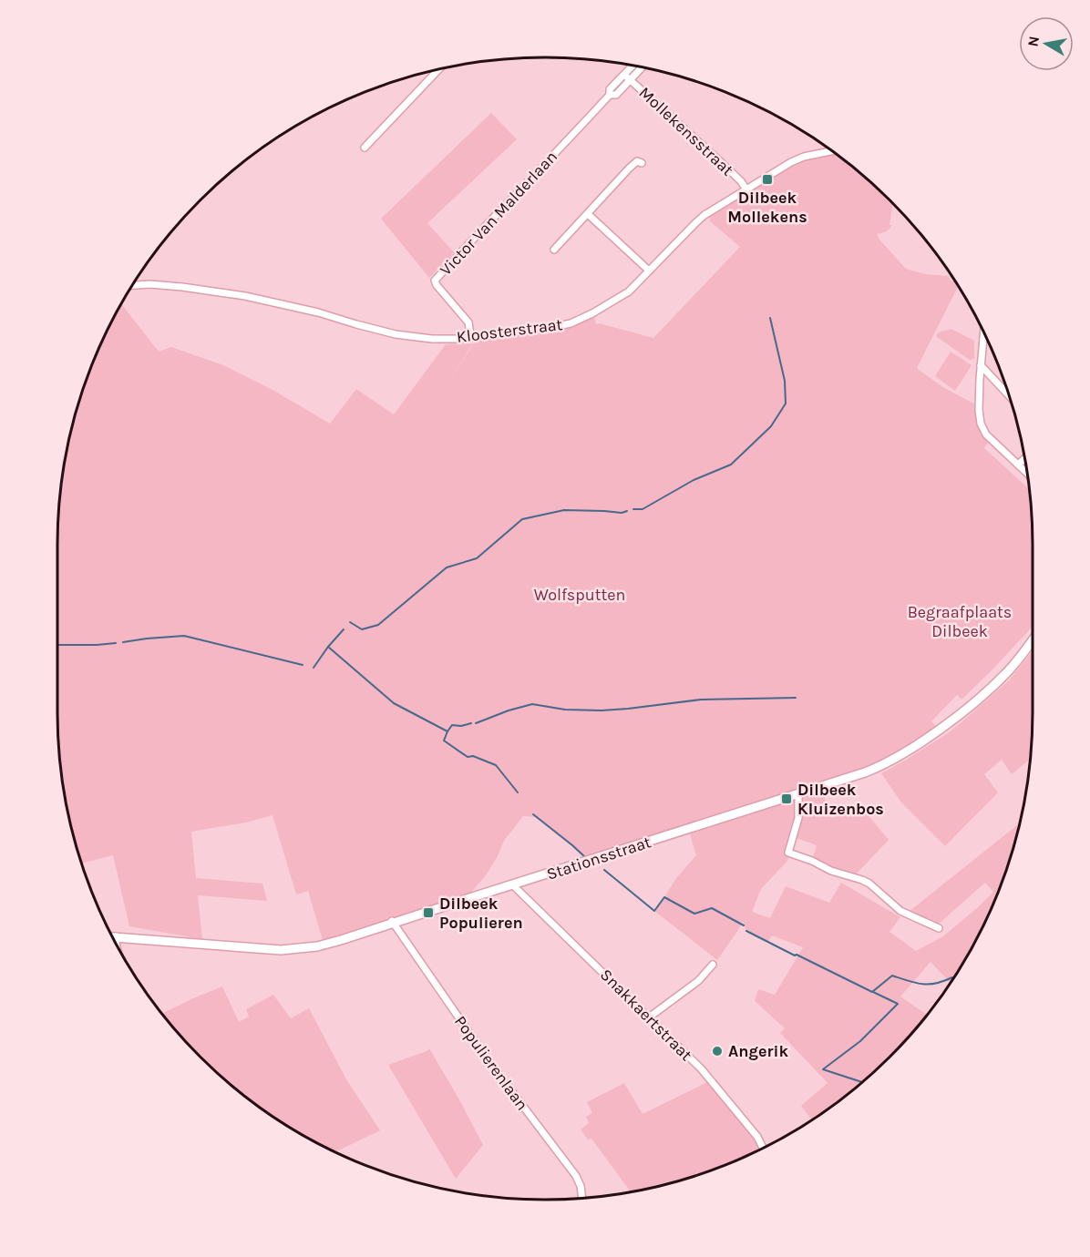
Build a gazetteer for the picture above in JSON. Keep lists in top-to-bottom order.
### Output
{
  "streets": {
    "street": [
      "Mollekensstraat",
      "Victor Van Malderlaan",
      "Kloosterstraat",
      "Stationsstraat",
      "Snakkaertstraat",
      "Populierenlaan"
    ]
  },
  "crossings": [
    ["Mollekensstraat", "Victor Van Malderlaan"],
    ["Mollekensstraat", "Kloosterstraat"],
    ["Victor Van Malderlaan", "Kloosterstraat"],
    ["Stationsstraat", "Snakkaertstraat"],
    ["Stationsstraat", "Populierenlaan"]
  ],
  "parks": ["Wolfsputten", "Begraafplaats Dilbeek"],
  "places": {
    "transit": ["Dilbeek Mollekens", "Dilbeek Kluizenbos", "Dilbeek Populieren"],
    "other": ["Angerik"]
  },
  "north": "left"
}
